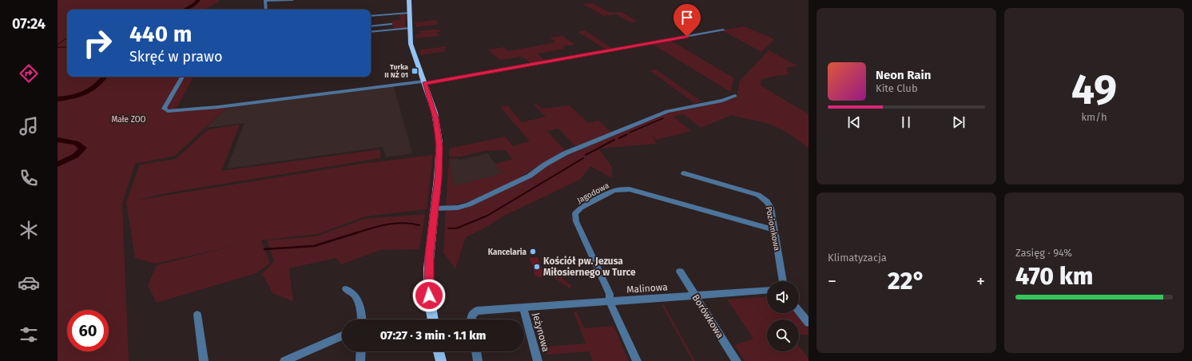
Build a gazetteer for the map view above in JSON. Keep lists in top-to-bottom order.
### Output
{
  "streets": {
    "street": [
      "Jagodowa",
      "Poziomkowa",
      "Malinowa",
      "Borówkowa",
      "Jeżynowa"
    ]
  },
  "crossings": [
    ["Jagodowa", "Poziomkowa"],
    ["Jagodowa", "Malinowa"],
    ["Malinowa", "Borówkowa"],
    ["Malinowa", "Jeżynowa"]
  ],
  "parks": ["Małe ZOO"],
  "places": {
    "transit": ["Turka II NŻ 01"],
    "other": ["Kancelaria", "Kościół pw. Jezusa Miłosiernego w Turce"]
  },
  "page": {
    "tabs": "07:24",
    "tile": [
      ["49", "km/h"],
      "Klimatyzacja",
      ["Zasięg · 94%", "470 km"]
    ],
    "turn": ["440 m", "Skręć w prawo"],
    "song": ["Neon Rain", "Kite Club"],
    "heat": ["−", "22°", "+"],
    "limit": "60",
    "trip": "07:27 · 3 min · 1.1 km"
  }
}
